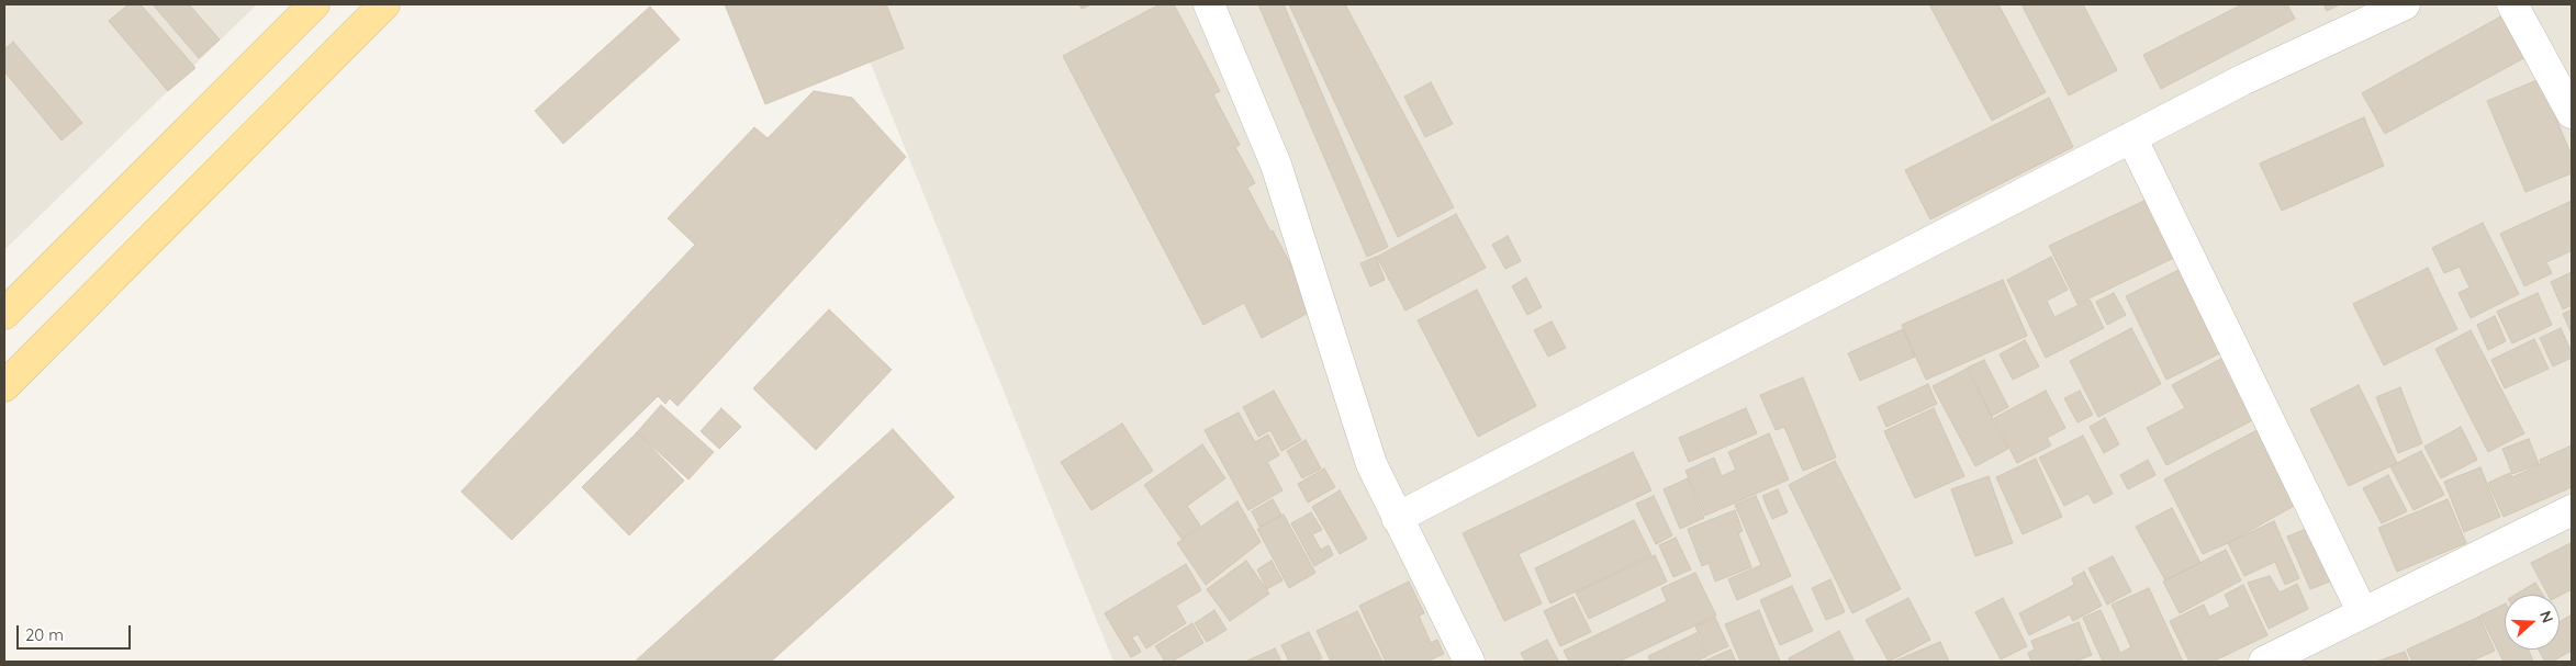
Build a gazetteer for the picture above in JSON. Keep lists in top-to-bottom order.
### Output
{
  "scale_bar": "20 m",
  "north": "right"
}
